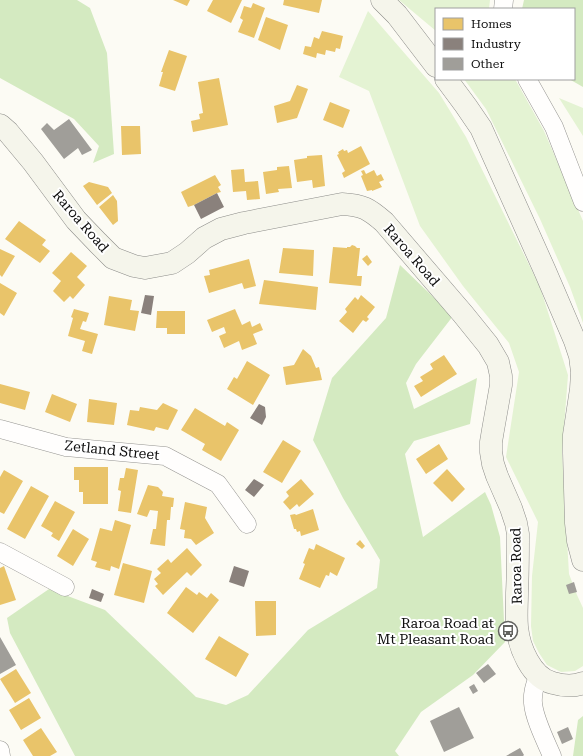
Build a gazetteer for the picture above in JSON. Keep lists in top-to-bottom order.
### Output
{
  "streets": {
    "main road": ["Raroa Road"],
    "street": ["Zetland Street"]
  },
  "places": {
    "bus stop": ["Raroa Road at Mt Pleasant Road"]
  },
  "legend": ["Homes", "Industry", "Other"]
}
